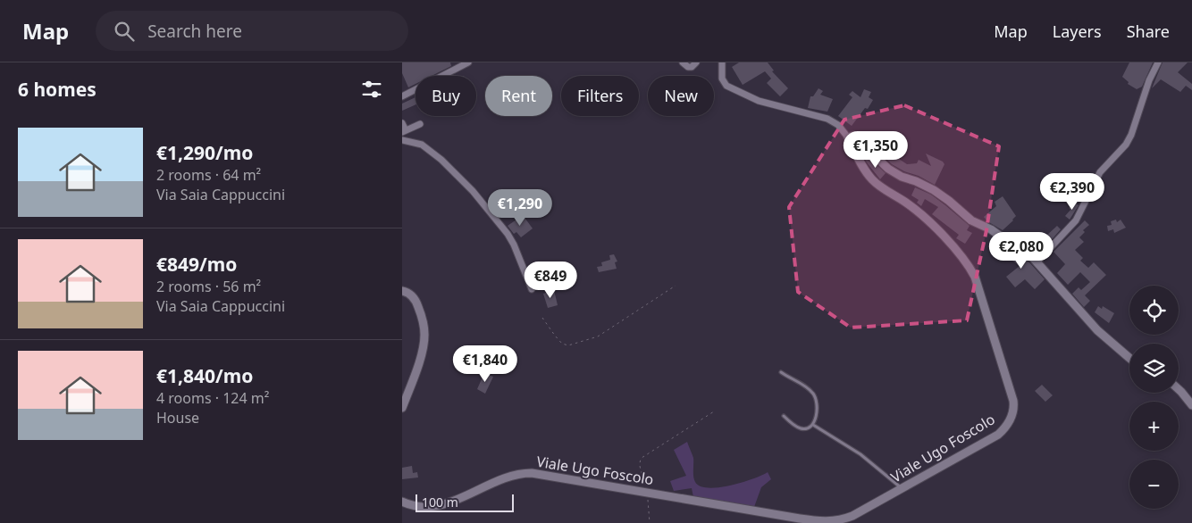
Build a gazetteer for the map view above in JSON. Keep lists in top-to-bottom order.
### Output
{
  "streets": {
    "street": ["Viale Ugo Foscolo"]
  },
  "scale_bar": "100 m",
  "page": {
    "header": "Map",
    "search": "Search here",
    "nav": ["Map", "Layers", "Share"],
    "heading": "6 homes",
    "chip": [
      "Buy",
      "Rent",
      "Filters",
      "New"
    ],
    "list": [
      {
        "name": "€1,290/mo",
        "note": "2 rooms · 64 m² · Via Saia Cappuccini"
      },
      {
        "name": "€849/mo",
        "note": "2 rooms · 56 m² · Via Saia Cappuccini"
      },
      {
        "name": "€1,840/mo",
        "note": "4 rooms · 124 m² · House"
      }
    ],
    "price": [
      "€1,350",
      "€2,390",
      "€1,290",
      "€2,080",
      "€849",
      "€1,840"
    ],
    "map_buttons": ["+", "−"],
    "scale": "100 m"
  }
}
